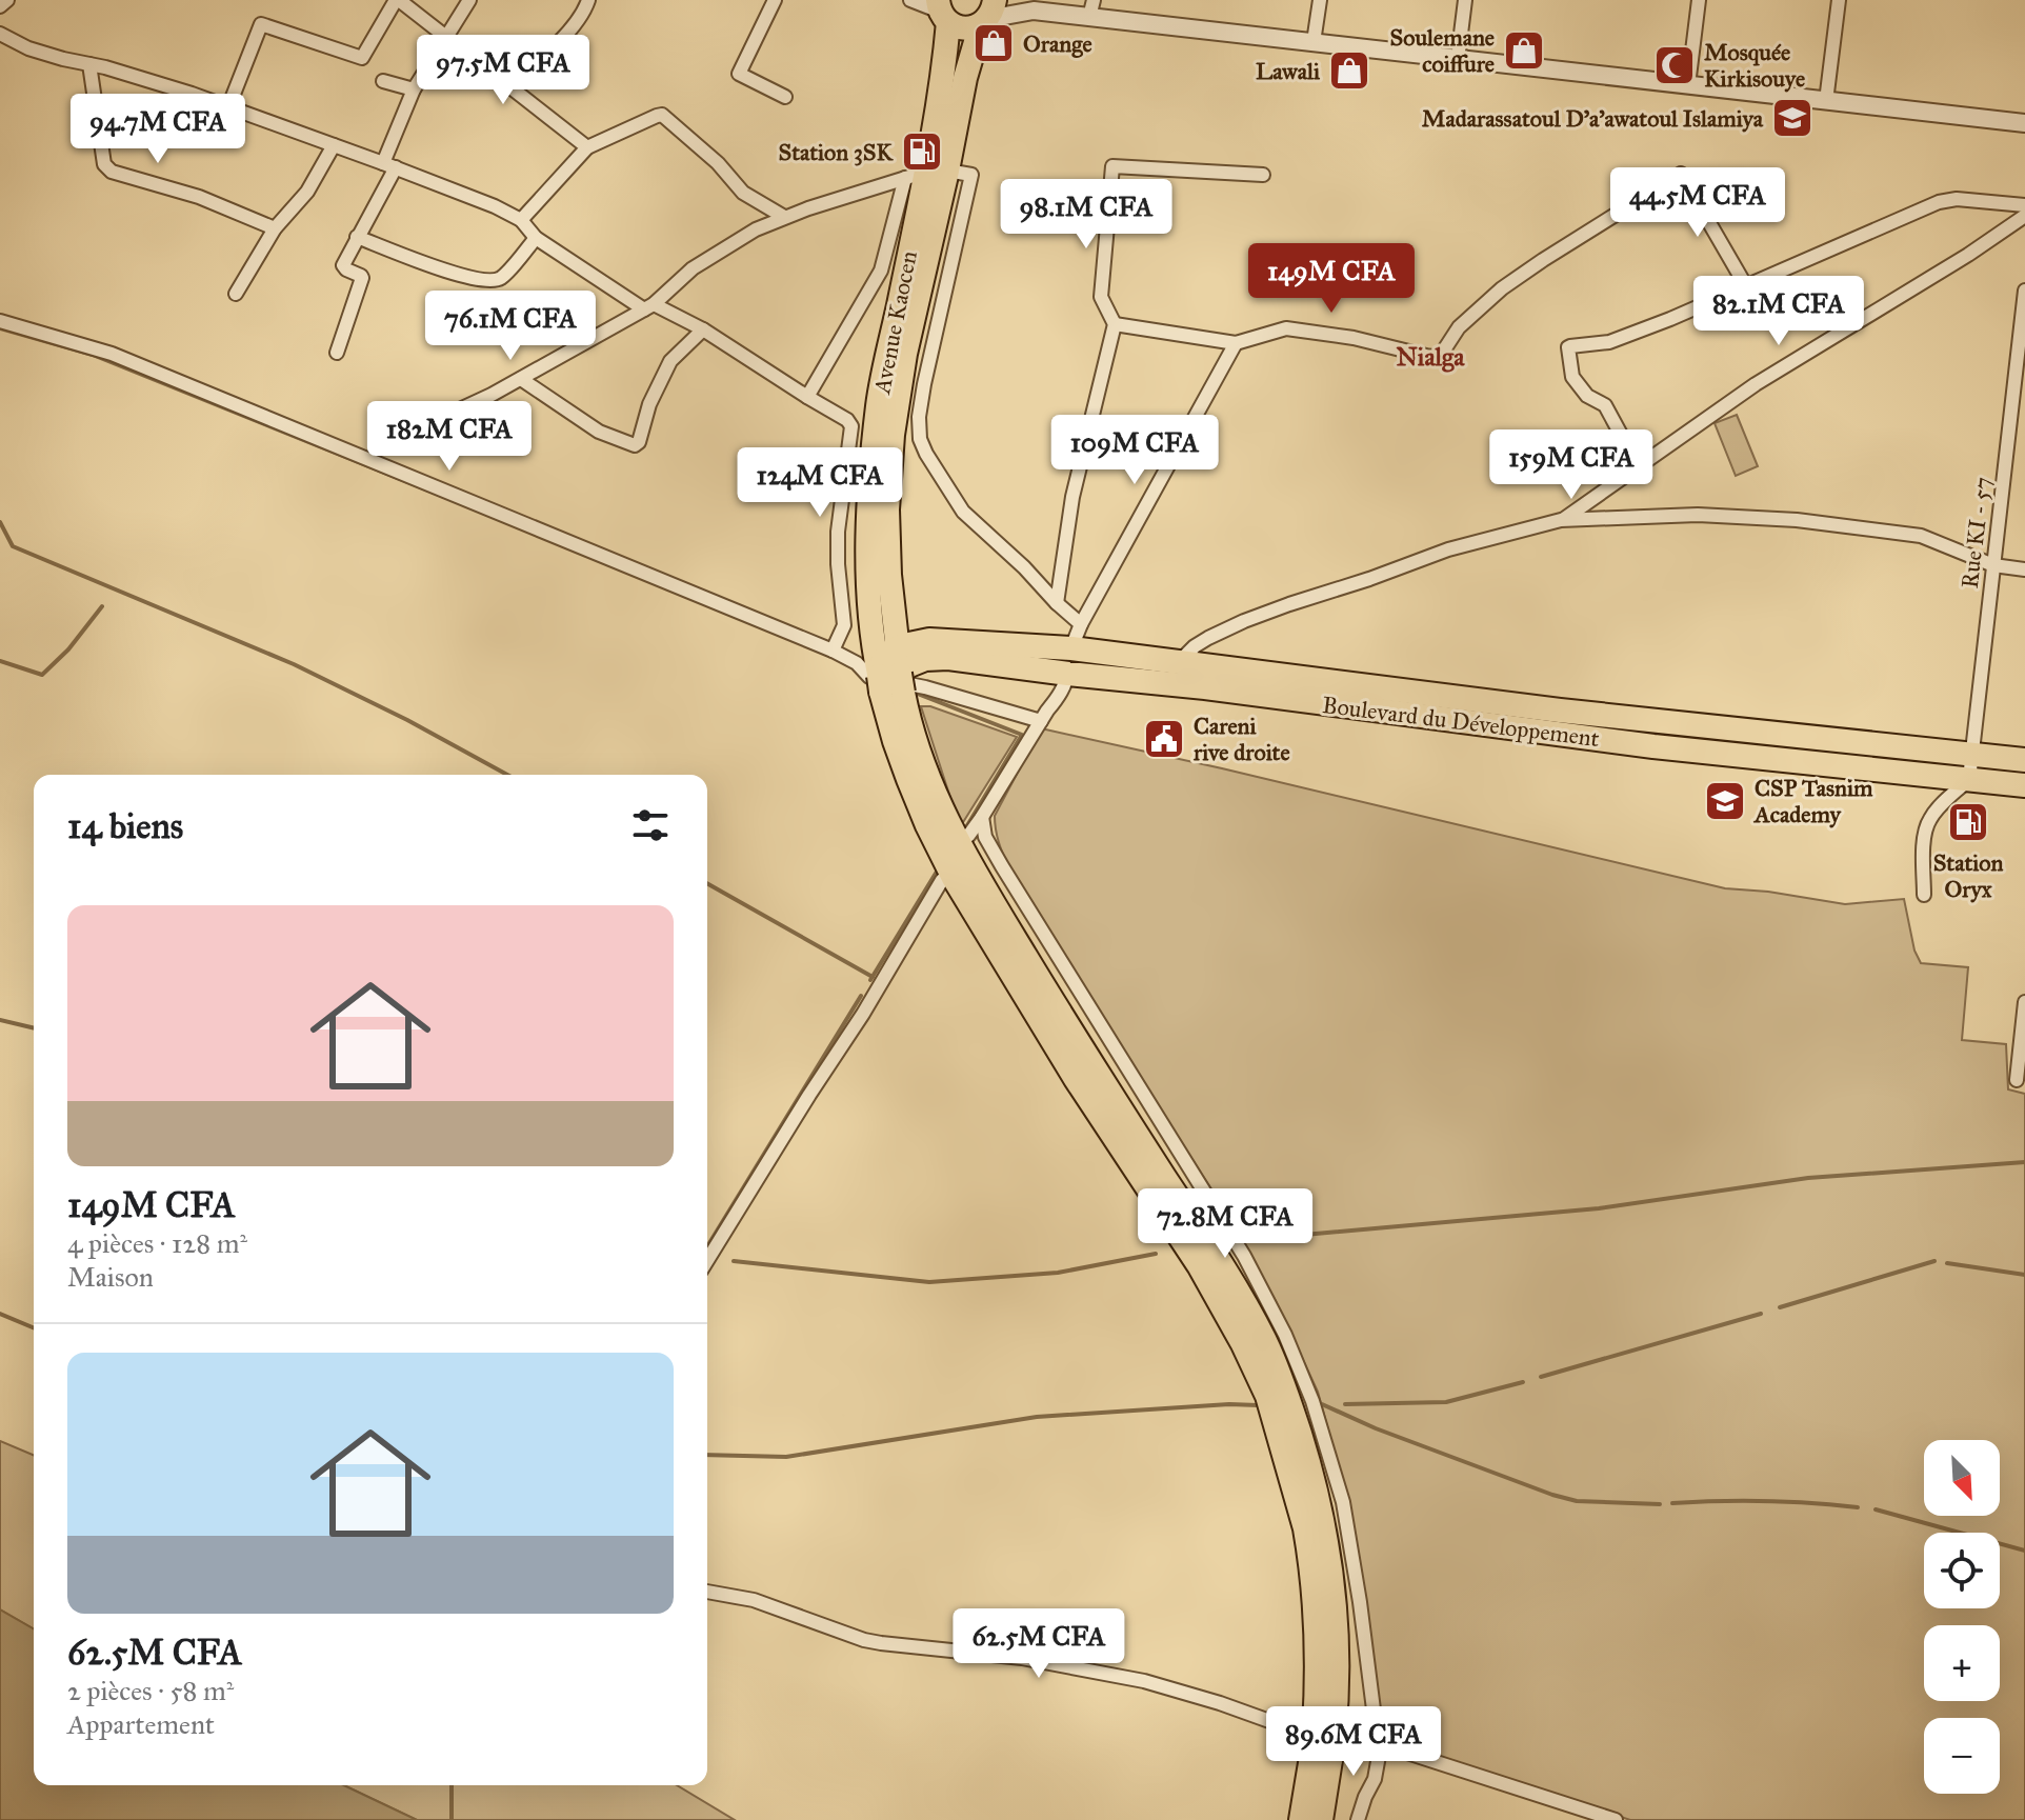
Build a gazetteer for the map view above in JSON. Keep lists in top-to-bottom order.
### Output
{
  "streets": {
    "highway": ["Avenue Kaocen", "Boulevard du Développement"],
    "street": ["Rue KI - 57"]
  },
  "crossings": [
    ["Avenue Kaocen", "Boulevard du Développement"],
    ["Rue KI - 57", "Boulevard du Développement"]
  ],
  "districts": ["Nialga"],
  "places": {
    "shop": ["Orange", "Soulemane coiffure", "Lawali"],
    "mosque": ["Mosquée Kirkisouye"],
    "school or university": ["Madarassatoul D'a'awatoul Islamiya", "CSP Tasnim Academy"],
    "fuel station": ["Station 3SK", "Station Oryx"],
    "public building": ["Careni rive droite"]
  },
  "north": "bottom right",
  "page": {
    "price": [
      "97.5M CFA",
      "94.7M CFA",
      "44.5M CFA",
      "98.1M CFA",
      "149M CFA",
      "82.1M CFA",
      "76.1M CFA",
      "182M CFA",
      "109M CFA",
      "159M CFA",
      "124M CFA",
      "72.8M CFA",
      "62.5M CFA",
      "89.6M CFA"
    ],
    "heading": "14 biens",
    "list": [
      {
        "name": "149M CFA",
        "note": "4 pièces · 128 m² · Maison"
      },
      {
        "name": "62.5M CFA",
        "note": "2 pièces · 58 m² · Appartement"
      }
    ],
    "map_buttons": ["+", "−"]
  }
}
